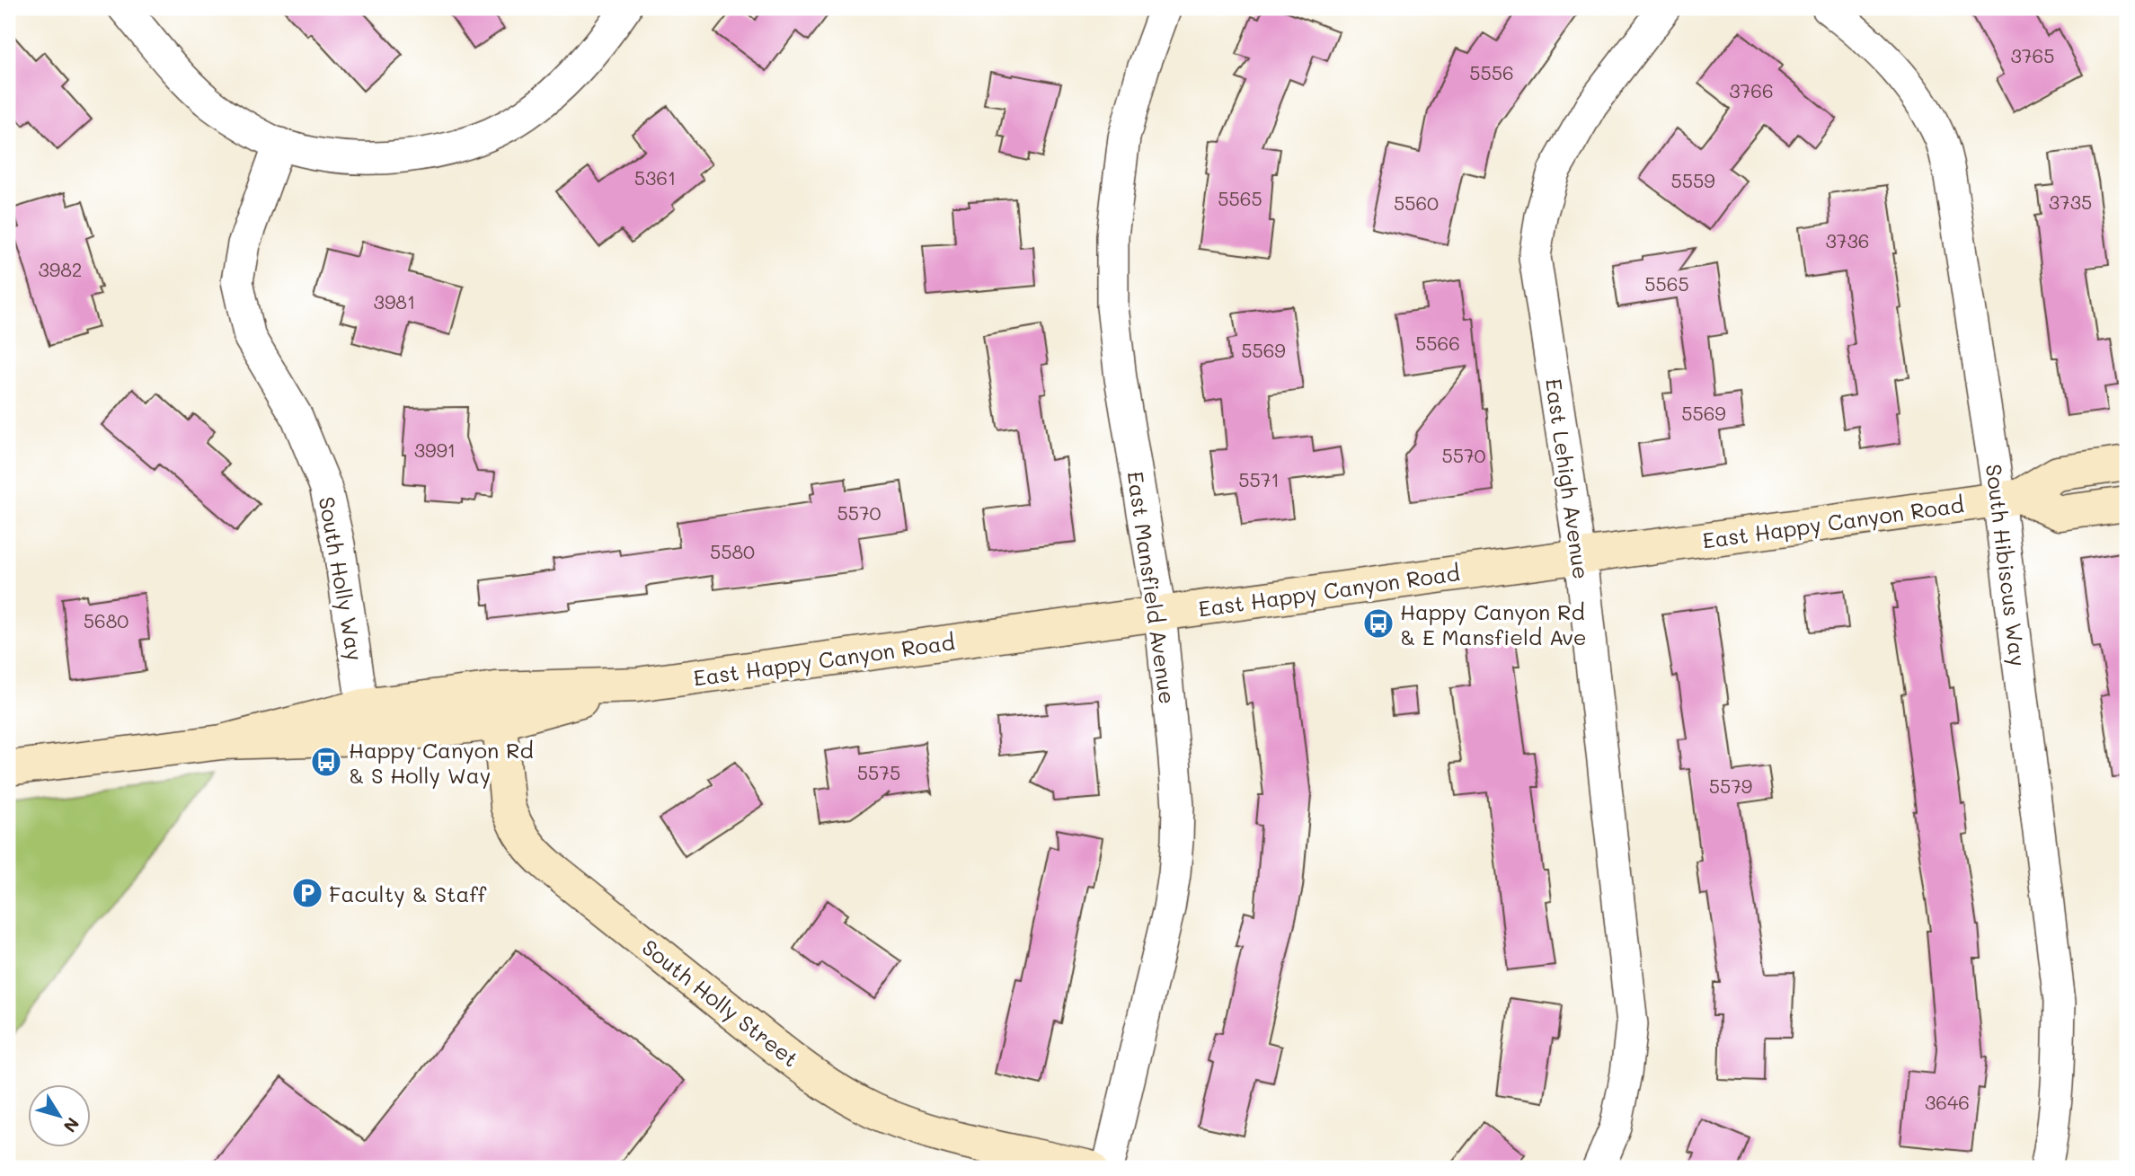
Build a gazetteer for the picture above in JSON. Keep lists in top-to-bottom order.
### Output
{
  "streets": {
    "street": [
      "East Lehigh Avenue",
      "East Happy Canyon Road",
      "South Hibiscus Way",
      "South Holly Way",
      "East Mansfield Avenue",
      "South Holly Street"
    ]
  },
  "crossings": [
    ["East Lehigh Avenue", "East Happy Canyon Road"],
    ["East Happy Canyon Road", "South Hibiscus Way"],
    ["East Happy Canyon Road", "South Holly Way"],
    ["East Happy Canyon Road", "East Mansfield Avenue"],
    ["East Happy Canyon Road", "South Holly Street"]
  ],
  "places": {
    "bus stop": ["Happy Canyon Rd & E Mansfield Ave", "Happy Canyon Rd & S Holly Way"],
    "parking": ["Faculty & Staff"]
  },
  "house_numbers": [
    "3765",
    "5556",
    "3766",
    "5361",
    "5559",
    "5565",
    "3735",
    "5560",
    "3736",
    "3982",
    "5565",
    "3981",
    "5566",
    "5569",
    "5569",
    "3991",
    "5570",
    "5571",
    "5570",
    "5580",
    "5680",
    "5575",
    "5579",
    "3646"
  ],
  "north": "bottom right"
}
